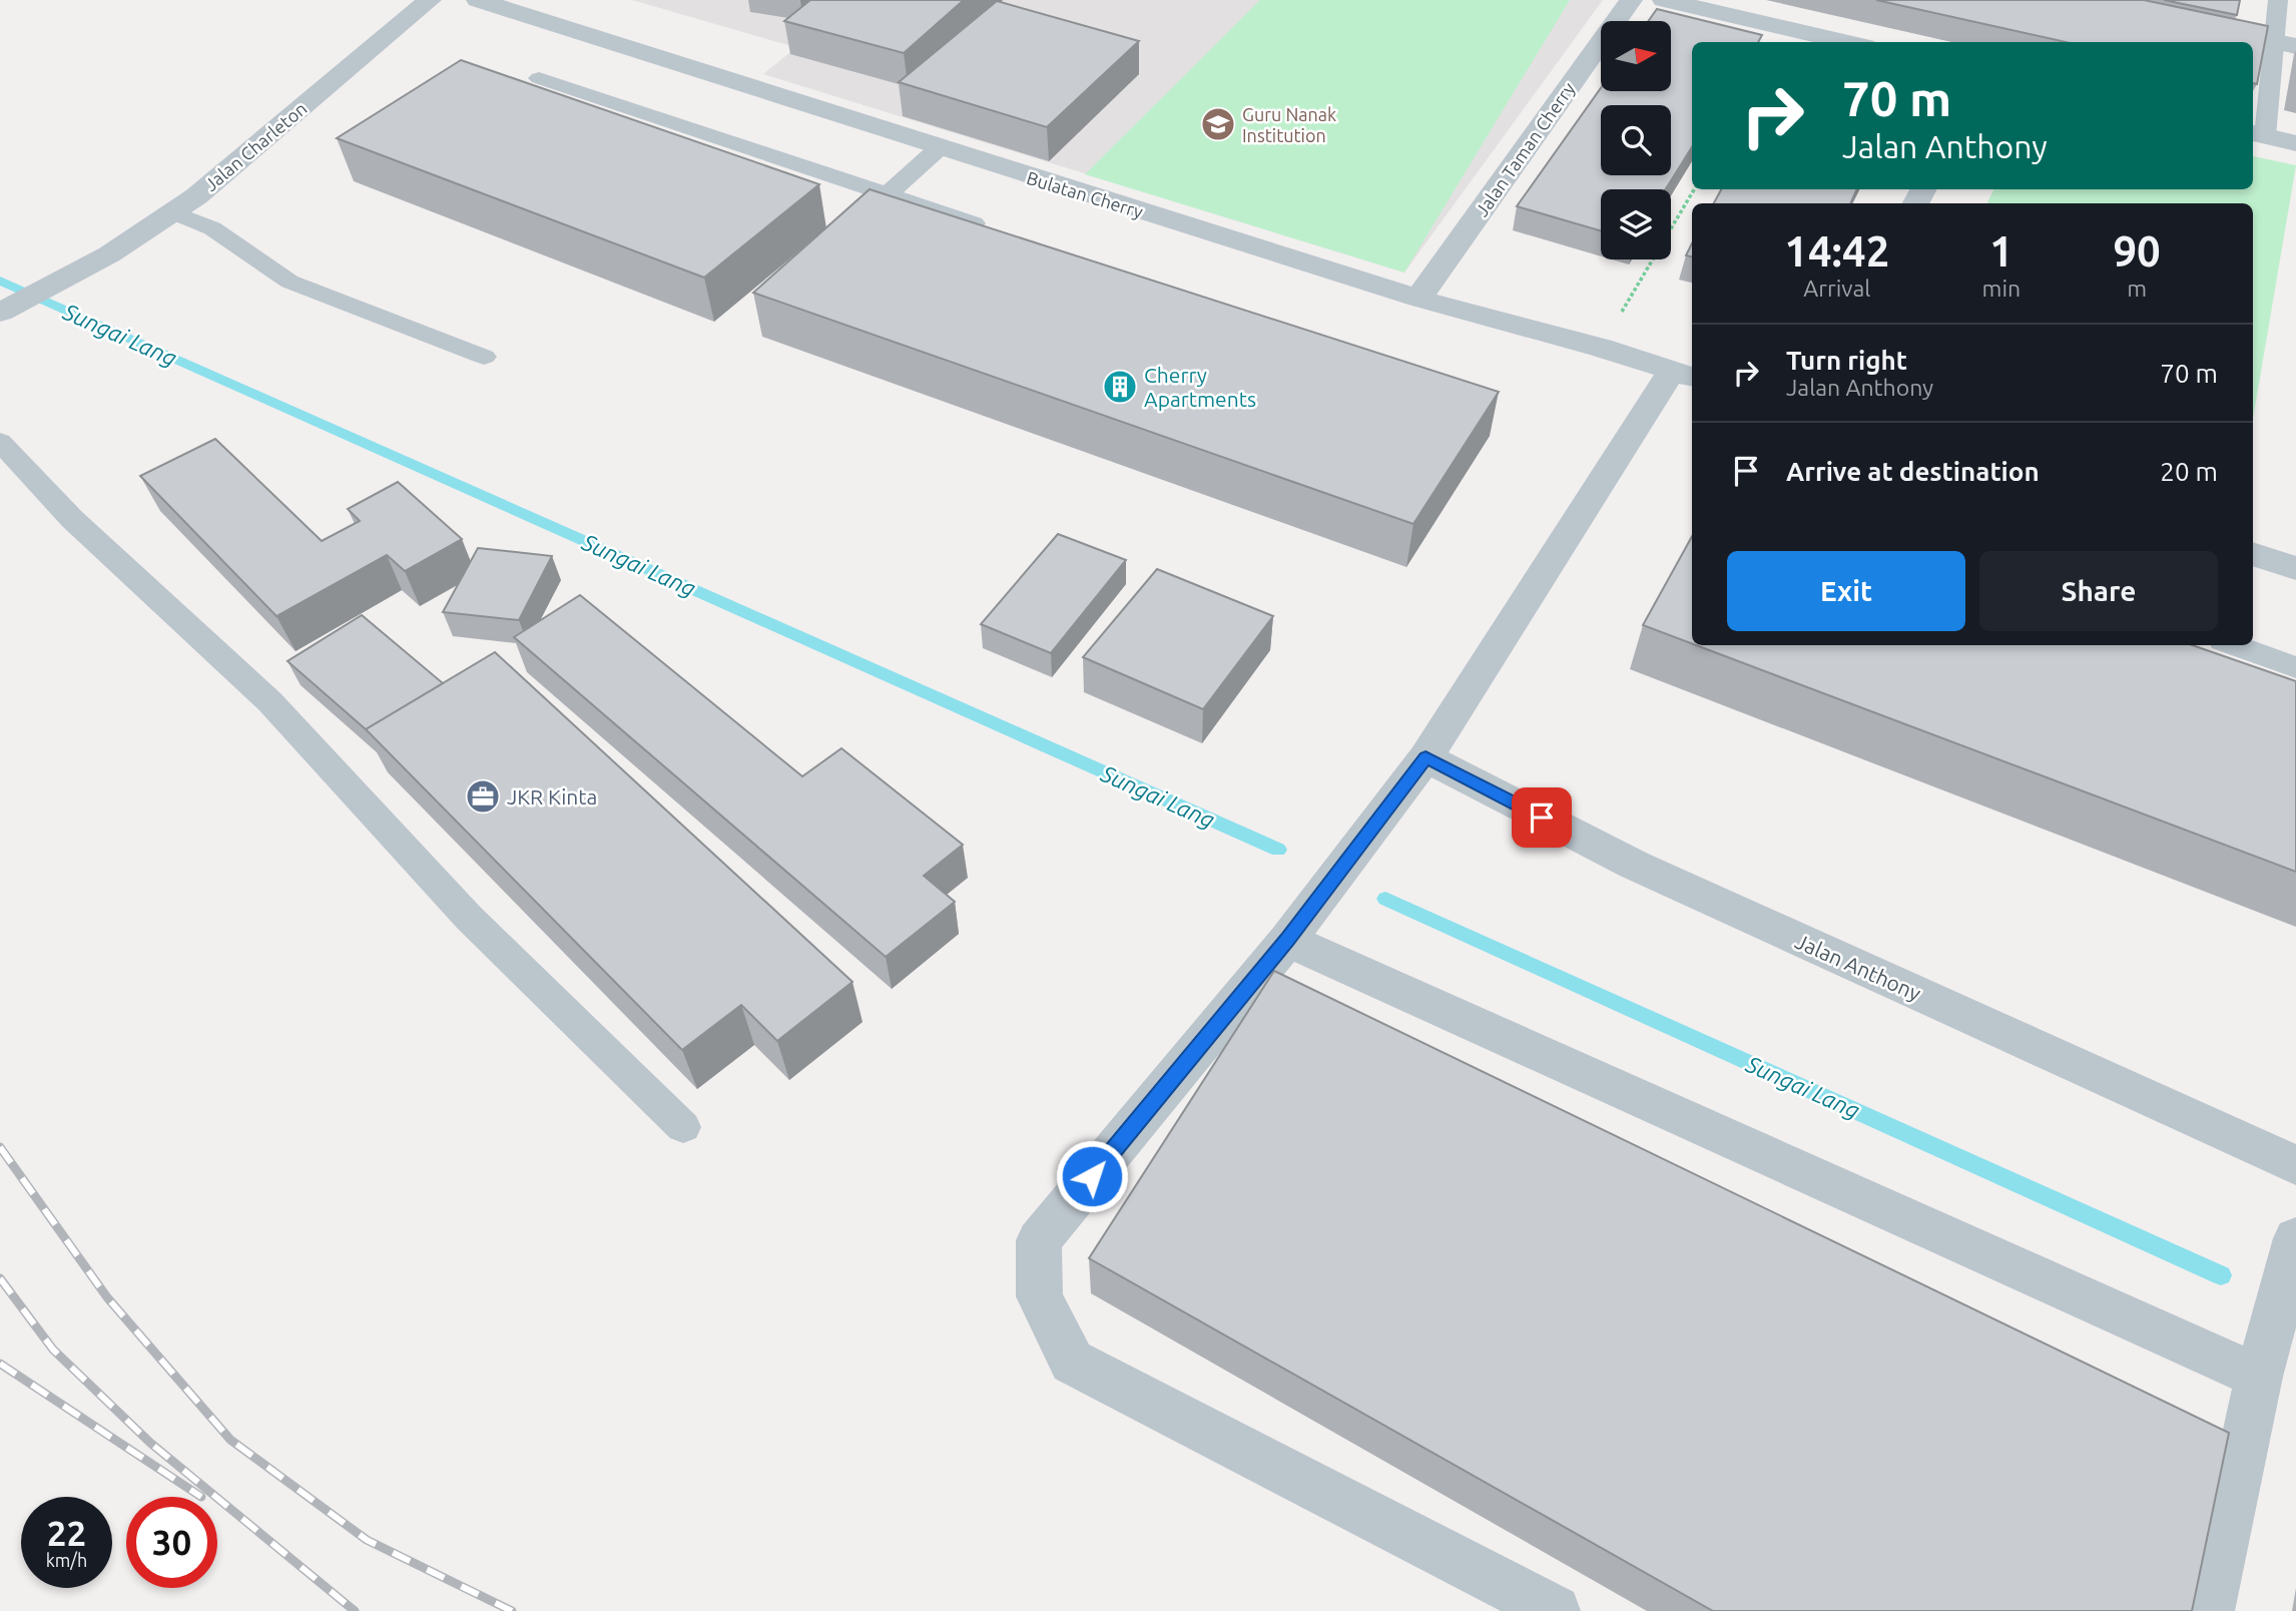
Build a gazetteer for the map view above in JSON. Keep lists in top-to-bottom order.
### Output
{
  "streets": {
    "street": [
      "Jalan Charleton",
      "Jalan Taman Cherry",
      "Bulatan Cherry",
      "Jalan Anthony"
    ]
  },
  "crossings": [
    ["Jalan Taman Cherry", "Bulatan Cherry"]
  ],
  "water": ["Sungai Lang"],
  "places": {
    "school or university": ["Guru Nanak Institution"],
    "building": ["Cherry Apartments"],
    "office": ["JKR Kinta"]
  },
  "north": "right",
  "page": {
    "turn": ["70 m", "Jalan Anthony"],
    "eta": [
      "14:42",
      "Arrival",
      "1",
      "min",
      "90",
      "m"
    ],
    "list": [
      {
        "name": "Turn right",
        "note": "Jalan Anthony",
        "value": "70 m"
      },
      {
        "name": "Arrive at destination",
        "value": "20 m"
      }
    ],
    "buttons": ["Exit", "Share"],
    "speed": "22 km/h",
    "limit": "30"
  }
}
